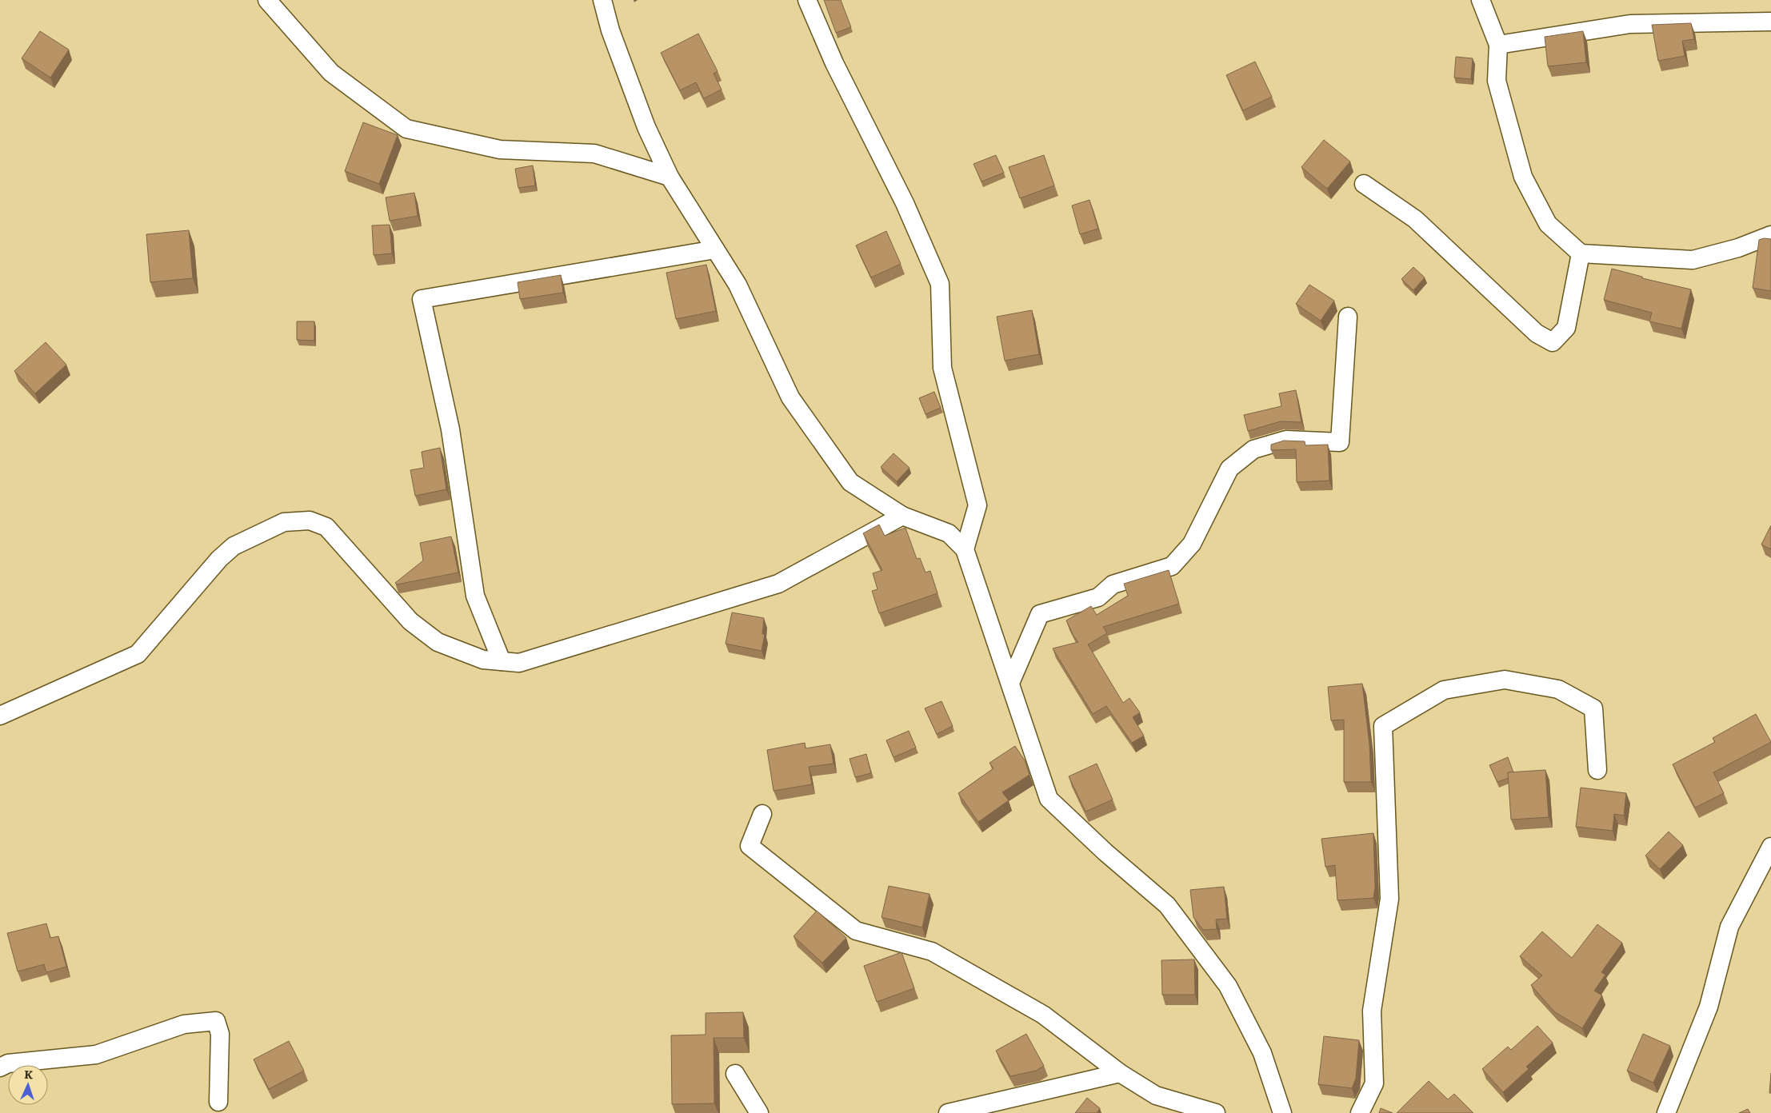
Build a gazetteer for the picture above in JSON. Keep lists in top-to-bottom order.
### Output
{
  "north": "top"
}
